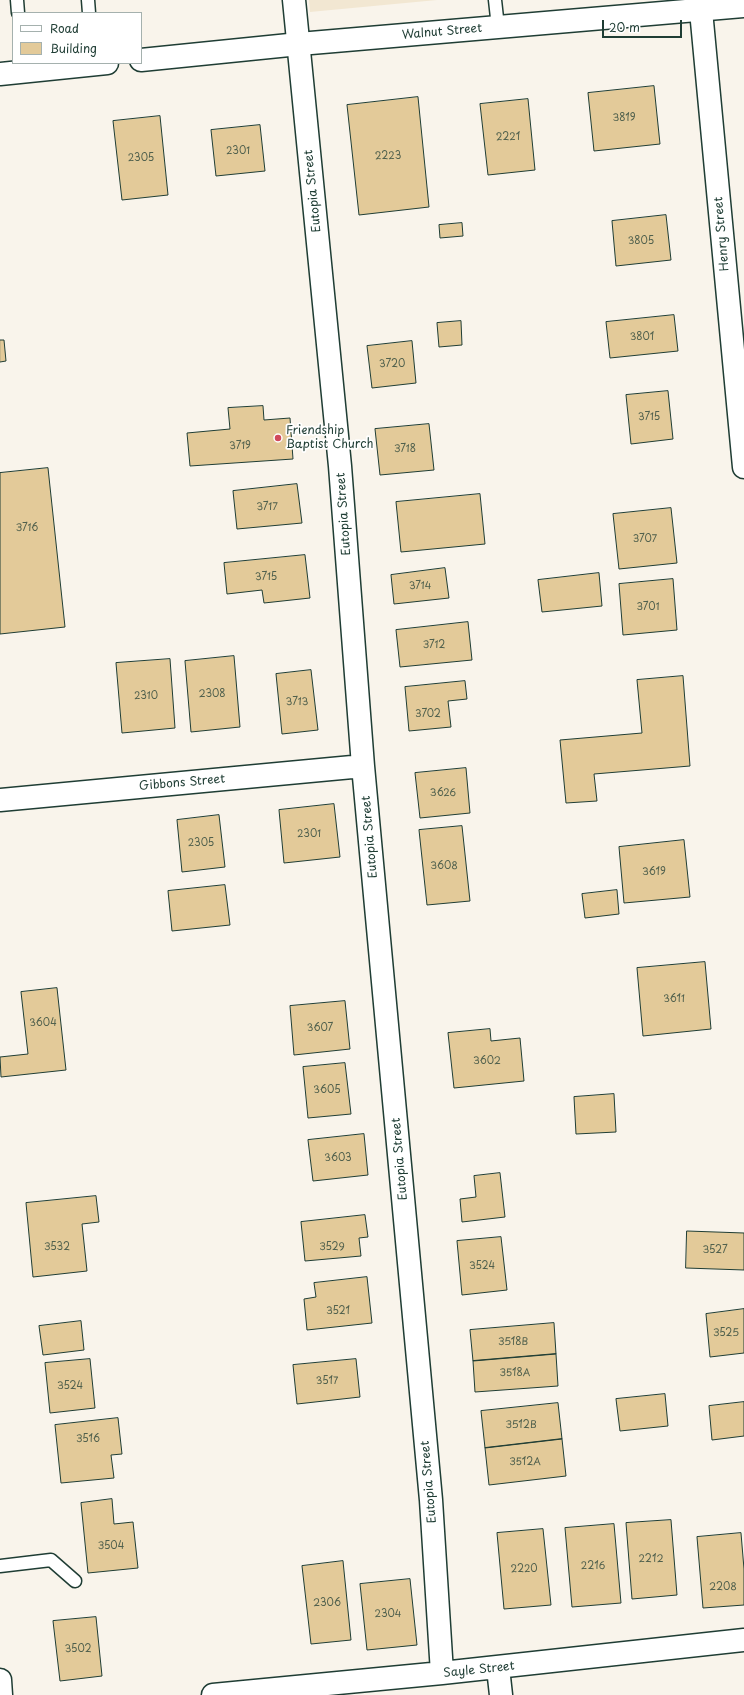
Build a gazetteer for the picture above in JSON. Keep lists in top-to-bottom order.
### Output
{
  "streets": {
    "street": [
      "Walnut Street",
      "Eutopia Street",
      "Henry Street",
      "Gibbons Street",
      "Sayle Street"
    ]
  },
  "crossings": [
    ["Walnut Street", "Eutopia Street"],
    ["Walnut Street", "Henry Street"],
    ["Eutopia Street", "Gibbons Street"],
    ["Eutopia Street", "Sayle Street"]
  ],
  "places": ["Friendship Baptist Church"],
  "house_numbers": [
    "3819",
    "2221",
    "2301",
    "2223",
    "2305",
    "3805",
    "3801",
    "3720",
    "3715",
    "3719",
    "3718",
    "3717",
    "3716",
    "3707",
    "3715",
    "3714",
    "3701",
    "3712",
    "2308",
    "2310",
    "3713",
    "3702",
    "3626",
    "2301",
    "2305",
    "3608",
    "3619",
    "3611",
    "3604",
    "3607",
    "3602",
    "3605",
    "3603",
    "3532",
    "3529",
    "3527",
    "3524",
    "3521",
    "3525",
    "3518B",
    "3518A",
    "3517",
    "3524",
    "3512B",
    "3516",
    "3512A",
    "3504",
    "2212",
    "2216",
    "2220",
    "2208",
    "2306",
    "2304",
    "3502"
  ],
  "legend": ["Road", "Building"],
  "scale_bar": "20 m"
}
